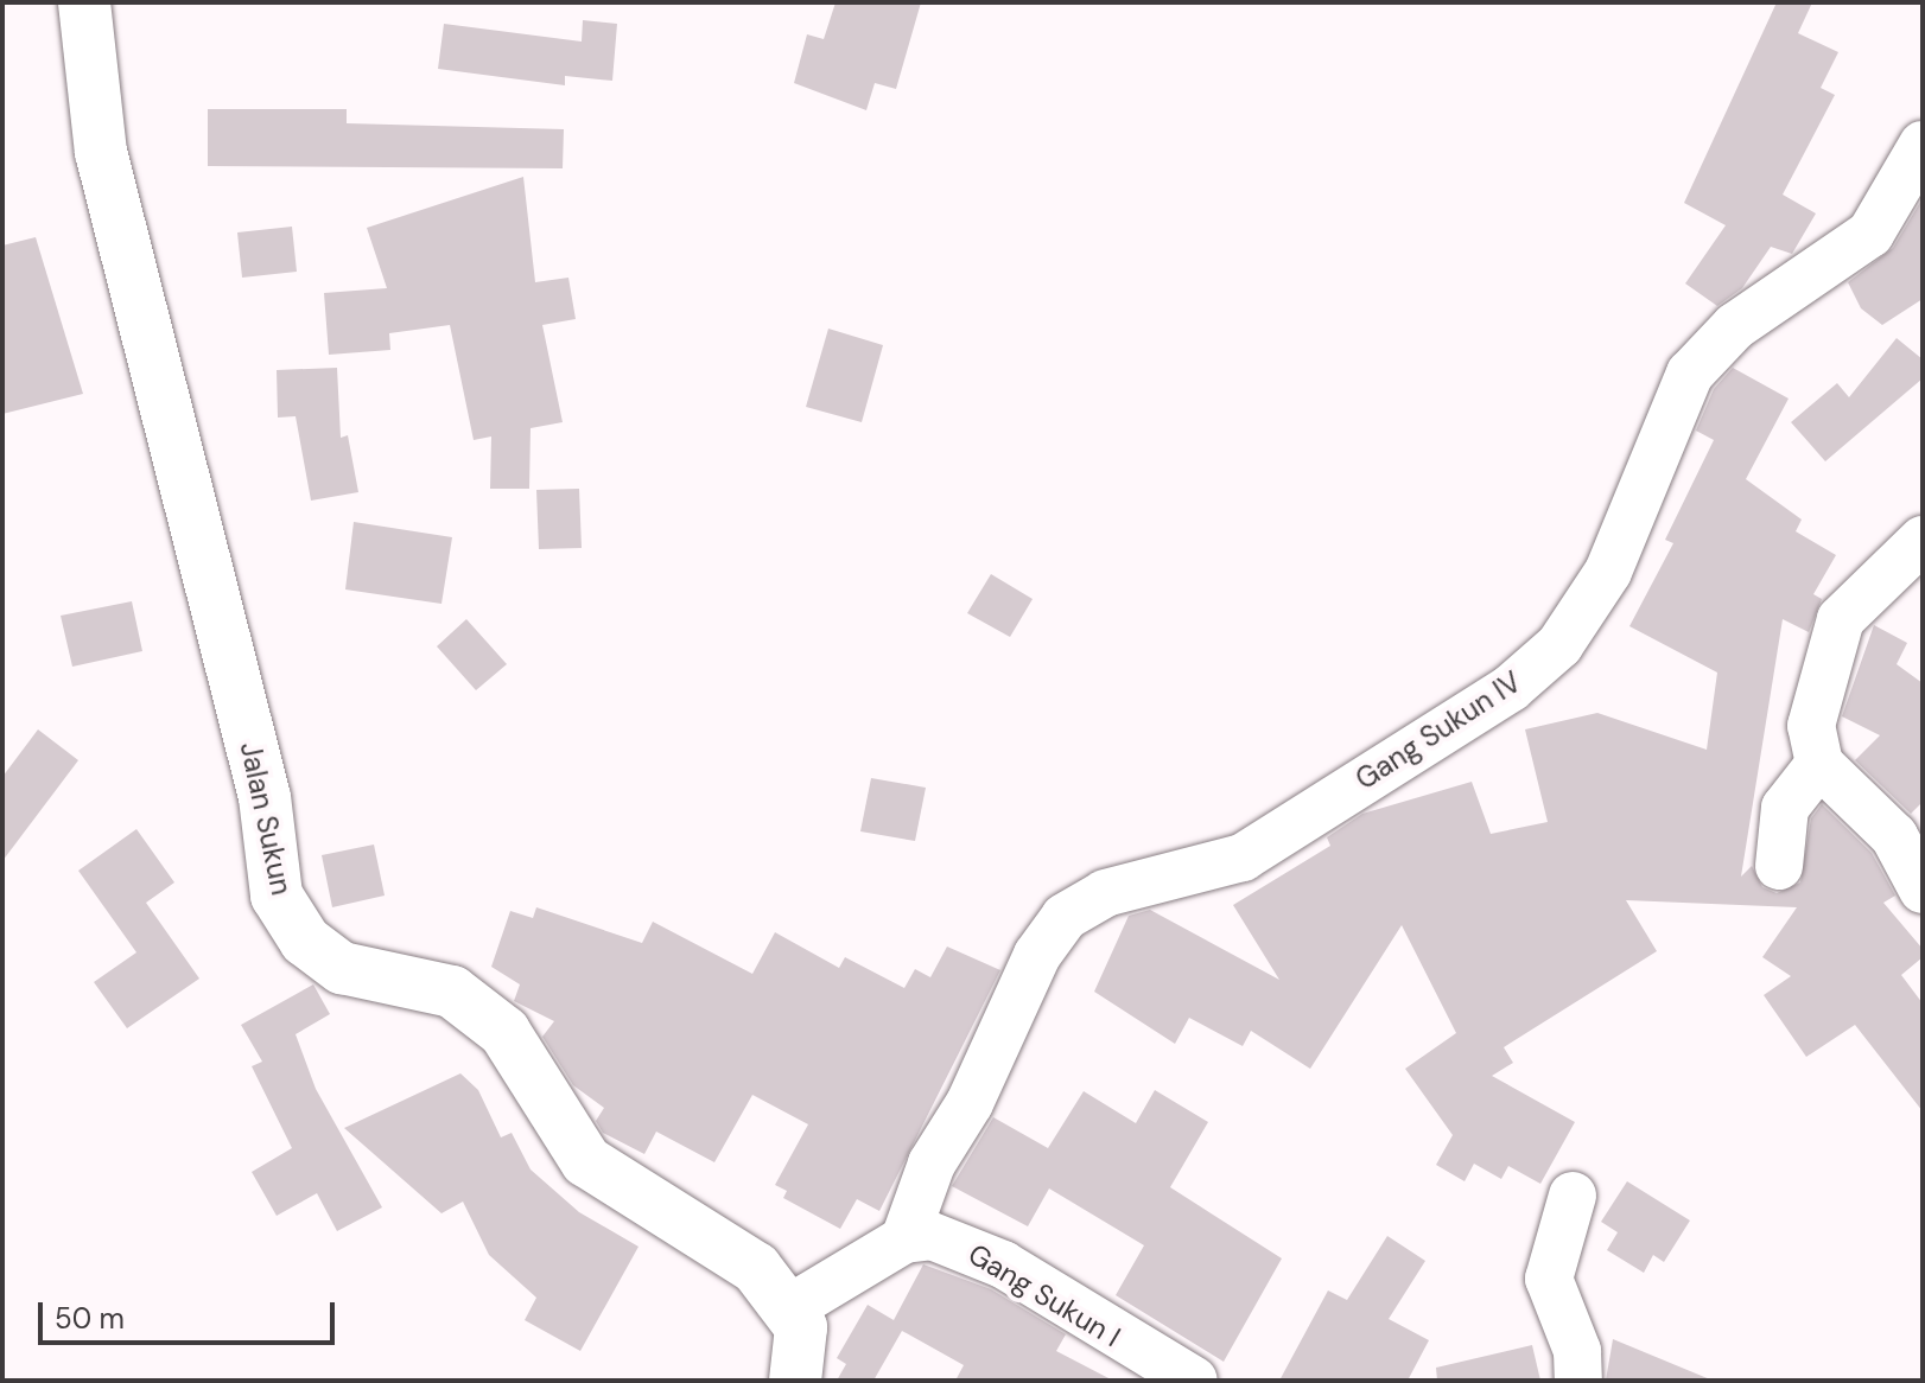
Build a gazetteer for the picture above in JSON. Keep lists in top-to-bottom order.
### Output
{
  "streets": {
    "street": ["Gang Sukun IV", "Jalan Sukun", "Gang Sukun I"]
  },
  "crossings": [
    ["Gang Sukun IV", "Gang Sukun I"]
  ],
  "scale_bar": "50 m"
}
